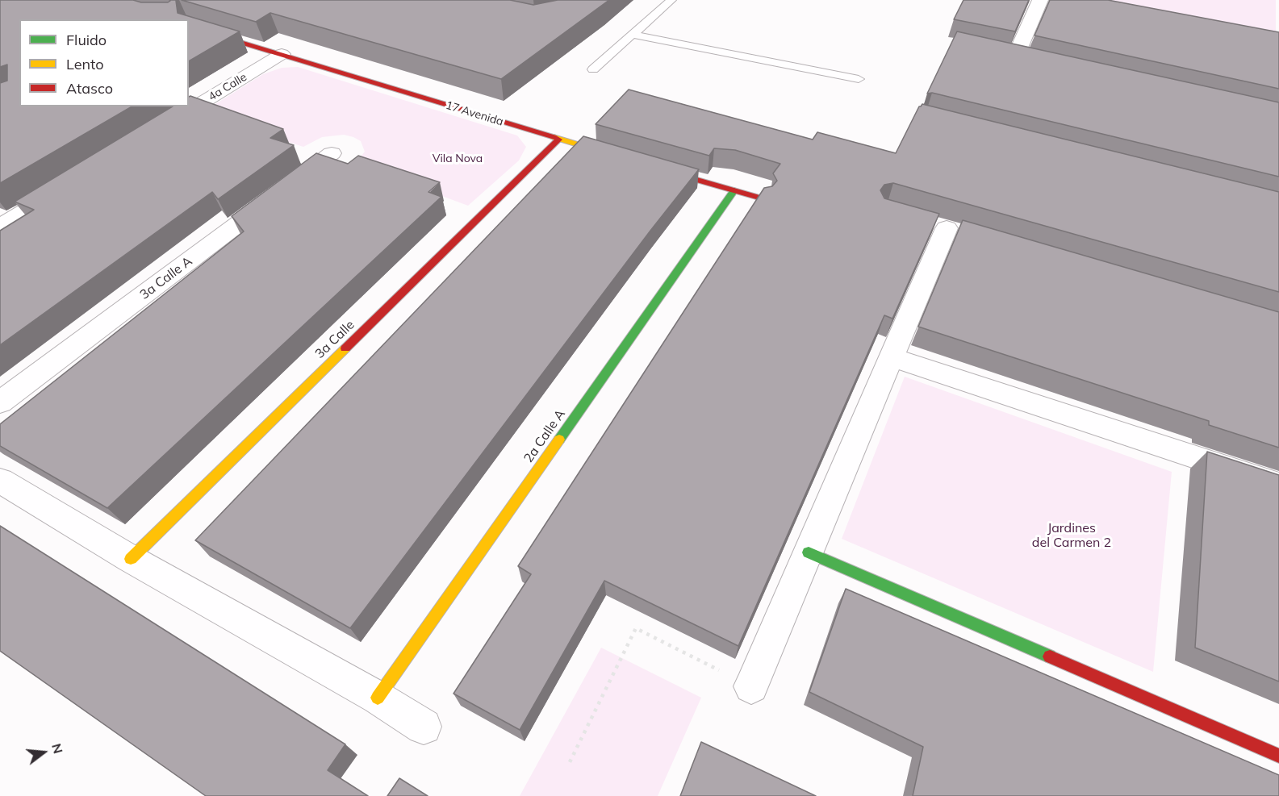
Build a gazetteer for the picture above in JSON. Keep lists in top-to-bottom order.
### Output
{
  "streets": {
    "street": [
      "4a Calle",
      "17 Avenida",
      "3a Calle A",
      "3a Calle",
      "2a Calle A"
    ]
  },
  "crossings": [
    ["4a Calle", "17 Avenida"],
    ["17 Avenida", "3a Calle"]
  ],
  "parks": ["Vila Nova", "Jardines del Carmen 2"],
  "legend": ["Fluido", "Lento", "Atasco"],
  "north": "right"
}
